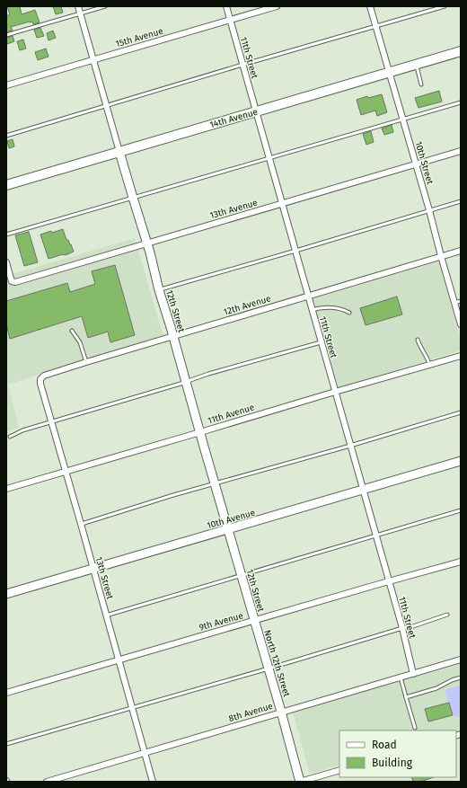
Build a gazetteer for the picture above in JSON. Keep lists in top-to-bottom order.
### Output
{
  "streets": {
    "main road": ["14th Avenue"],
    "street": [
      "15th Avenue",
      "11th Street",
      "10th Street",
      "13th Avenue",
      "12th Avenue",
      "12th Street",
      "11th Avenue",
      "10th Avenue",
      "13th Street",
      "9th Avenue",
      "North 12th Street",
      "8th Avenue"
    ]
  },
  "crossings": [
    ["15th Avenue", "11th Street"],
    ["15th Avenue", "12th Street"],
    ["11th Street", "14th Avenue"],
    ["11th Street", "13th Avenue"],
    ["11th Street", "12th Avenue"],
    ["11th Street", "11th Avenue"],
    ["11th Street", "10th Avenue"],
    ["11th Street", "9th Avenue"],
    ["11th Street", "8th Avenue"],
    ["14th Avenue", "10th Street"],
    ["14th Avenue", "12th Street"],
    ["10th Street", "13th Avenue"],
    ["10th Street", "12th Avenue"],
    ["13th Avenue", "12th Street"],
    ["12th Avenue", "12th Street"],
    ["12th Avenue", "13th Street"],
    ["12th Street", "11th Avenue"],
    ["12th Street", "10th Avenue"],
    ["12th Street", "9th Avenue"],
    ["12th Street", "North 12th Street"],
    ["11th Avenue", "13th Street"],
    ["10th Avenue", "13th Street"],
    ["13th Street", "9th Avenue"],
    ["13th Street", "8th Avenue"],
    ["9th Avenue", "North 12th Street"],
    ["North 12th Street", "8th Avenue"]
  ],
  "legend": ["Road", "Building"]
}
